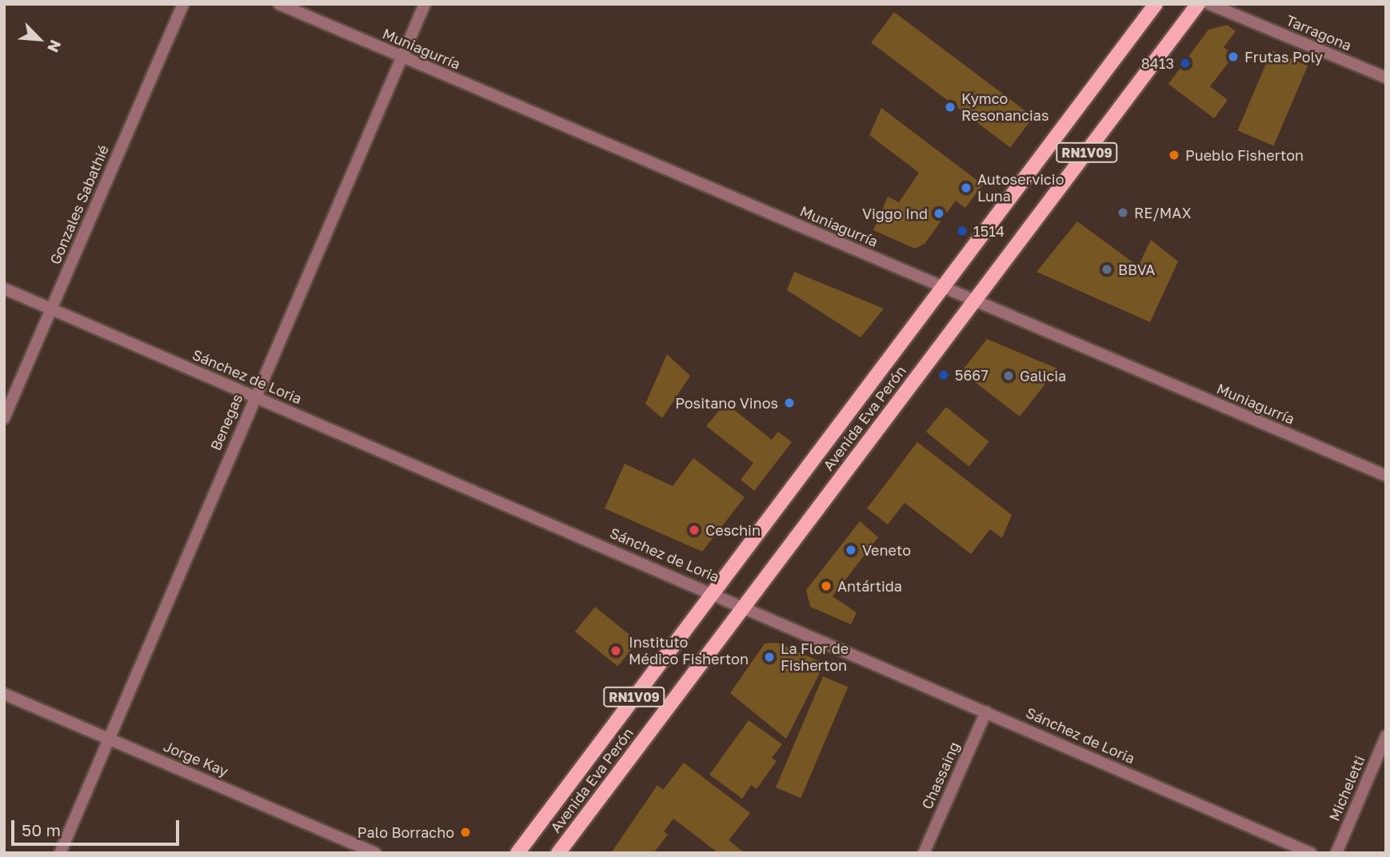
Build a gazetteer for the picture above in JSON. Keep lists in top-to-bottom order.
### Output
{
  "streets": {
    "main road": ["RN1V09", "Avenida Eva Perón"],
    "street": [
      "Tarragona",
      "Muniagurría",
      "Gonzales Sabathié",
      "Sánchez de Loria",
      "Benegas",
      "Jorge Kay",
      "Chassaing",
      "Micheletti"
    ]
  },
  "crossings": [
    ["Muniagurría", "Avenida Eva Perón"],
    ["Muniagurría", "Benegas"],
    ["Gonzales Sabathié", "Sánchez de Loria"],
    ["Sánchez de Loria", "Avenida Eva Perón"],
    ["Sánchez de Loria", "Benegas"],
    ["Sánchez de Loria", "Chassaing"],
    ["Benegas", "Jorge Kay"]
  ],
  "places": [
    "Frutas Poly",
    "8413",
    "Kymco Resonancias",
    "Pueblo Fisherton",
    "Autoservicio Luna",
    "RE/MAX",
    "Viggo Ind",
    "1514",
    "BBVA",
    "5667",
    "Galicia",
    "Positano Vinos",
    "Ceschin",
    "Veneto",
    "Antártida",
    "Instituto Médico Fisherton",
    "La Flor de Fisherton",
    "Palo Borracho"
  ],
  "scale_bar": "50 m",
  "north": "bottom right"
}
